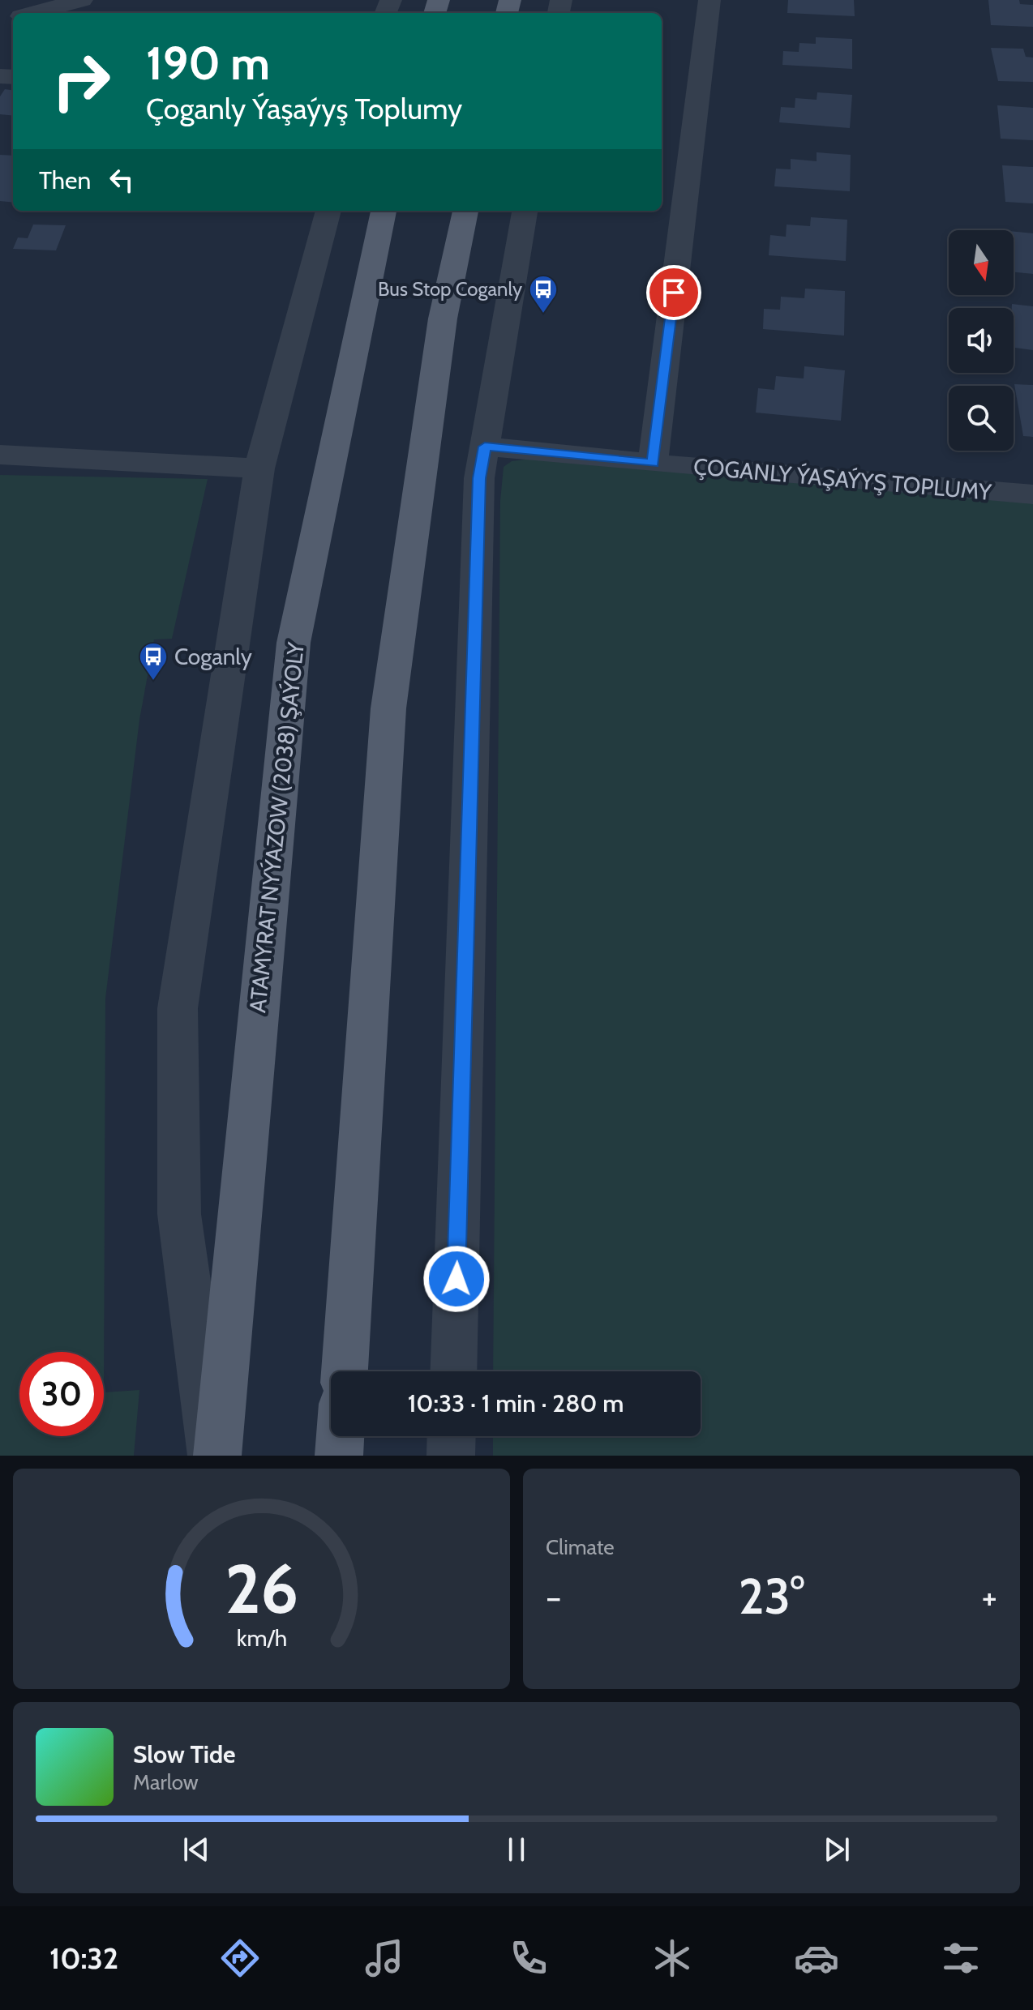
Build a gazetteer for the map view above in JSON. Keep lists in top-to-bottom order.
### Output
{
  "streets": {
    "main road": ["ATAMYRAT NYÝAZOW (2038) ŞAÝOLY"],
    "street": ["ÇOGANLY ÝAŞAÝYŞ TOPLUMY"]
  },
  "places": {
    "bus stop": ["Bus Stop Coganly", "Coganly"]
  },
  "north": "bottom",
  "page": {
    "turn": ["190 m", "Çoganly Ýaşaýyş Toplumy"],
    "then": "Then",
    "limit": "30",
    "trip": "10:33 · 1 min · 280 m",
    "tile": "Climate",
    "heat": ["−", "23°", "+"],
    "song": ["Slow Tide", "Marlow"],
    "tabs": "10:32",
    "gauge": ["26", "km/h"]
  }
}
